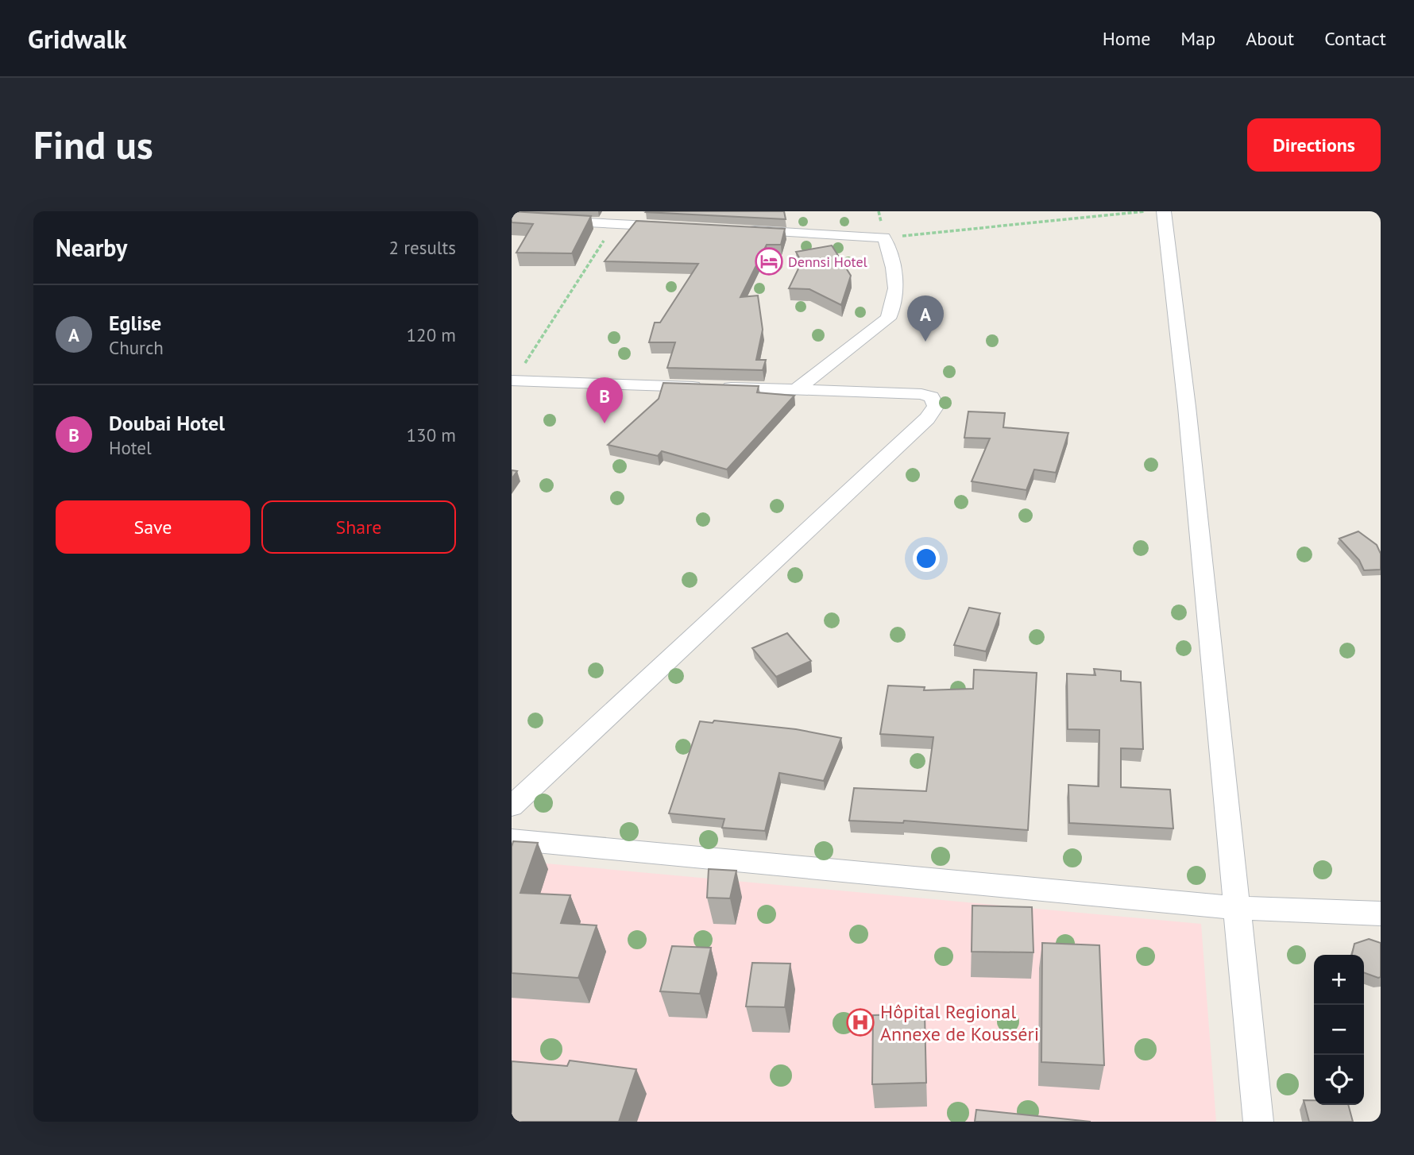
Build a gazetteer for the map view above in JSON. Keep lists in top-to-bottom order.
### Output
{
  "places": {
    "hotel": ["Dennsi Hotel"],
    "hospital": ["Hôpital Regional Annexe de Kousséri"]
  },
  "page": {
    "header": "Gridwalk",
    "nav": [
      "Home",
      "Map",
      "About",
      "Contact"
    ],
    "buttons": [
      "Directions",
      ["Save", "Share"]
    ],
    "title": "Find us",
    "heading": ["Nearby", "2 results"],
    "list": [
      {
        "mark": "A",
        "name": "Eglise",
        "note": "Church",
        "value": "120 m"
      },
      {
        "mark": "B",
        "name": "Doubai Hotel",
        "note": "Hotel",
        "value": "130 m"
      }
    ],
    "pins": ["A", "B"],
    "map_buttons": ["+", "−"]
  }
}
